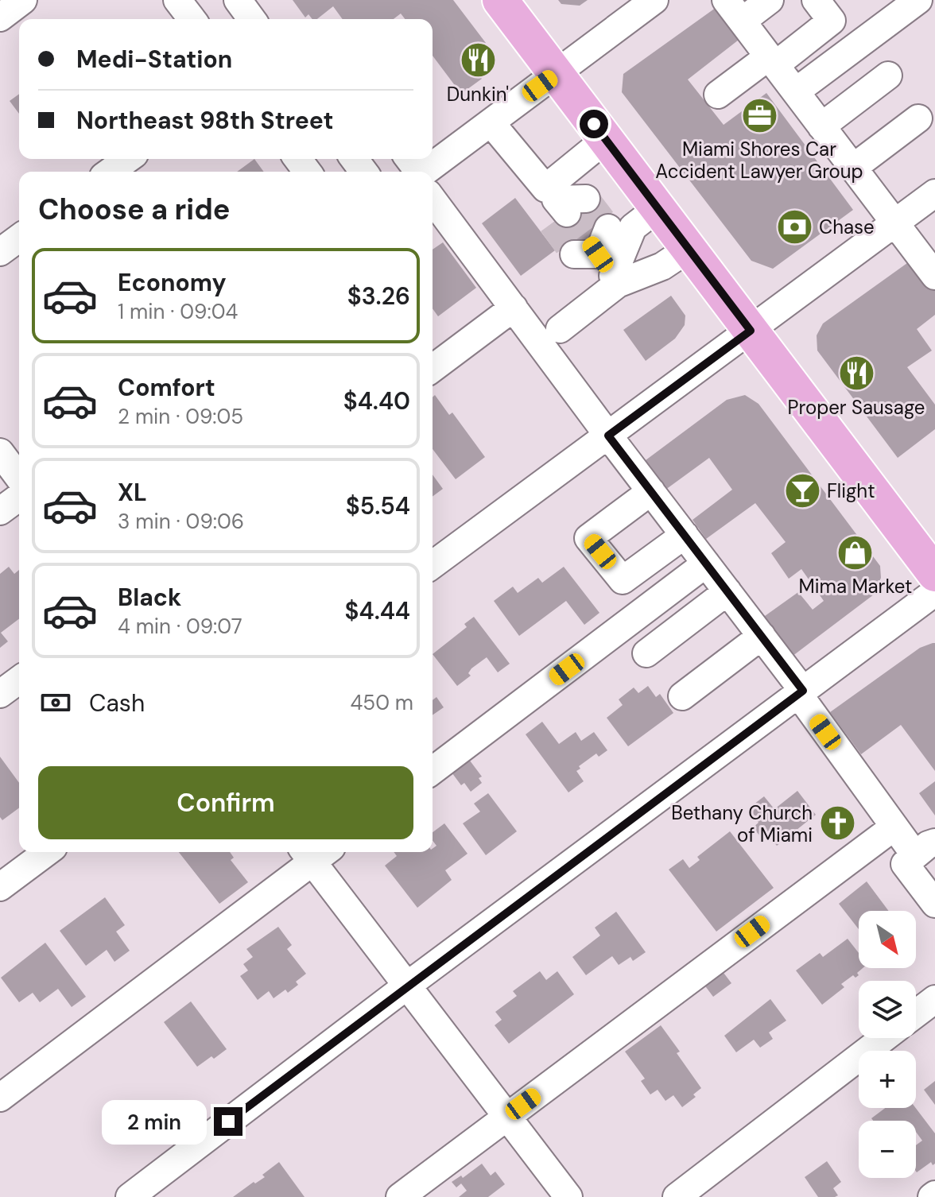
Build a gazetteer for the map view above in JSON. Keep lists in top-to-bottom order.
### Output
{
  "places": {
    "restaurant": ["Dunkin'", "Proper Sausage"],
    "office": ["Miami Shores Car Accident Lawyer Group"],
    "bank": ["Chase"],
    "bar": ["Flight"],
    "shop": ["Mima Market"],
    "church": ["Bethany Church of Miami"]
  },
  "north": "bottom right",
  "page": {
    "banner": ["Medi-Station", "Northeast 98th Street"],
    "heading": "Choose a ride",
    "list": [
      {
        "name": "Economy",
        "note": "1 min · 09:04",
        "value": "$3.26"
      },
      {
        "name": "Comfort",
        "note": "2 min · 09:05",
        "value": "$4.40"
      },
      {
        "name": "XL",
        "note": "3 min · 09:06",
        "value": "$5.54"
      },
      {
        "name": "Black",
        "note": "4 min · 09:07",
        "value": "$4.44"
      }
    ],
    "pay": ["Cash", "450 m"],
    "buttons": "Confirm",
    "map_buttons": ["+", "−"],
    "bubble": "2 min"
  }
}
